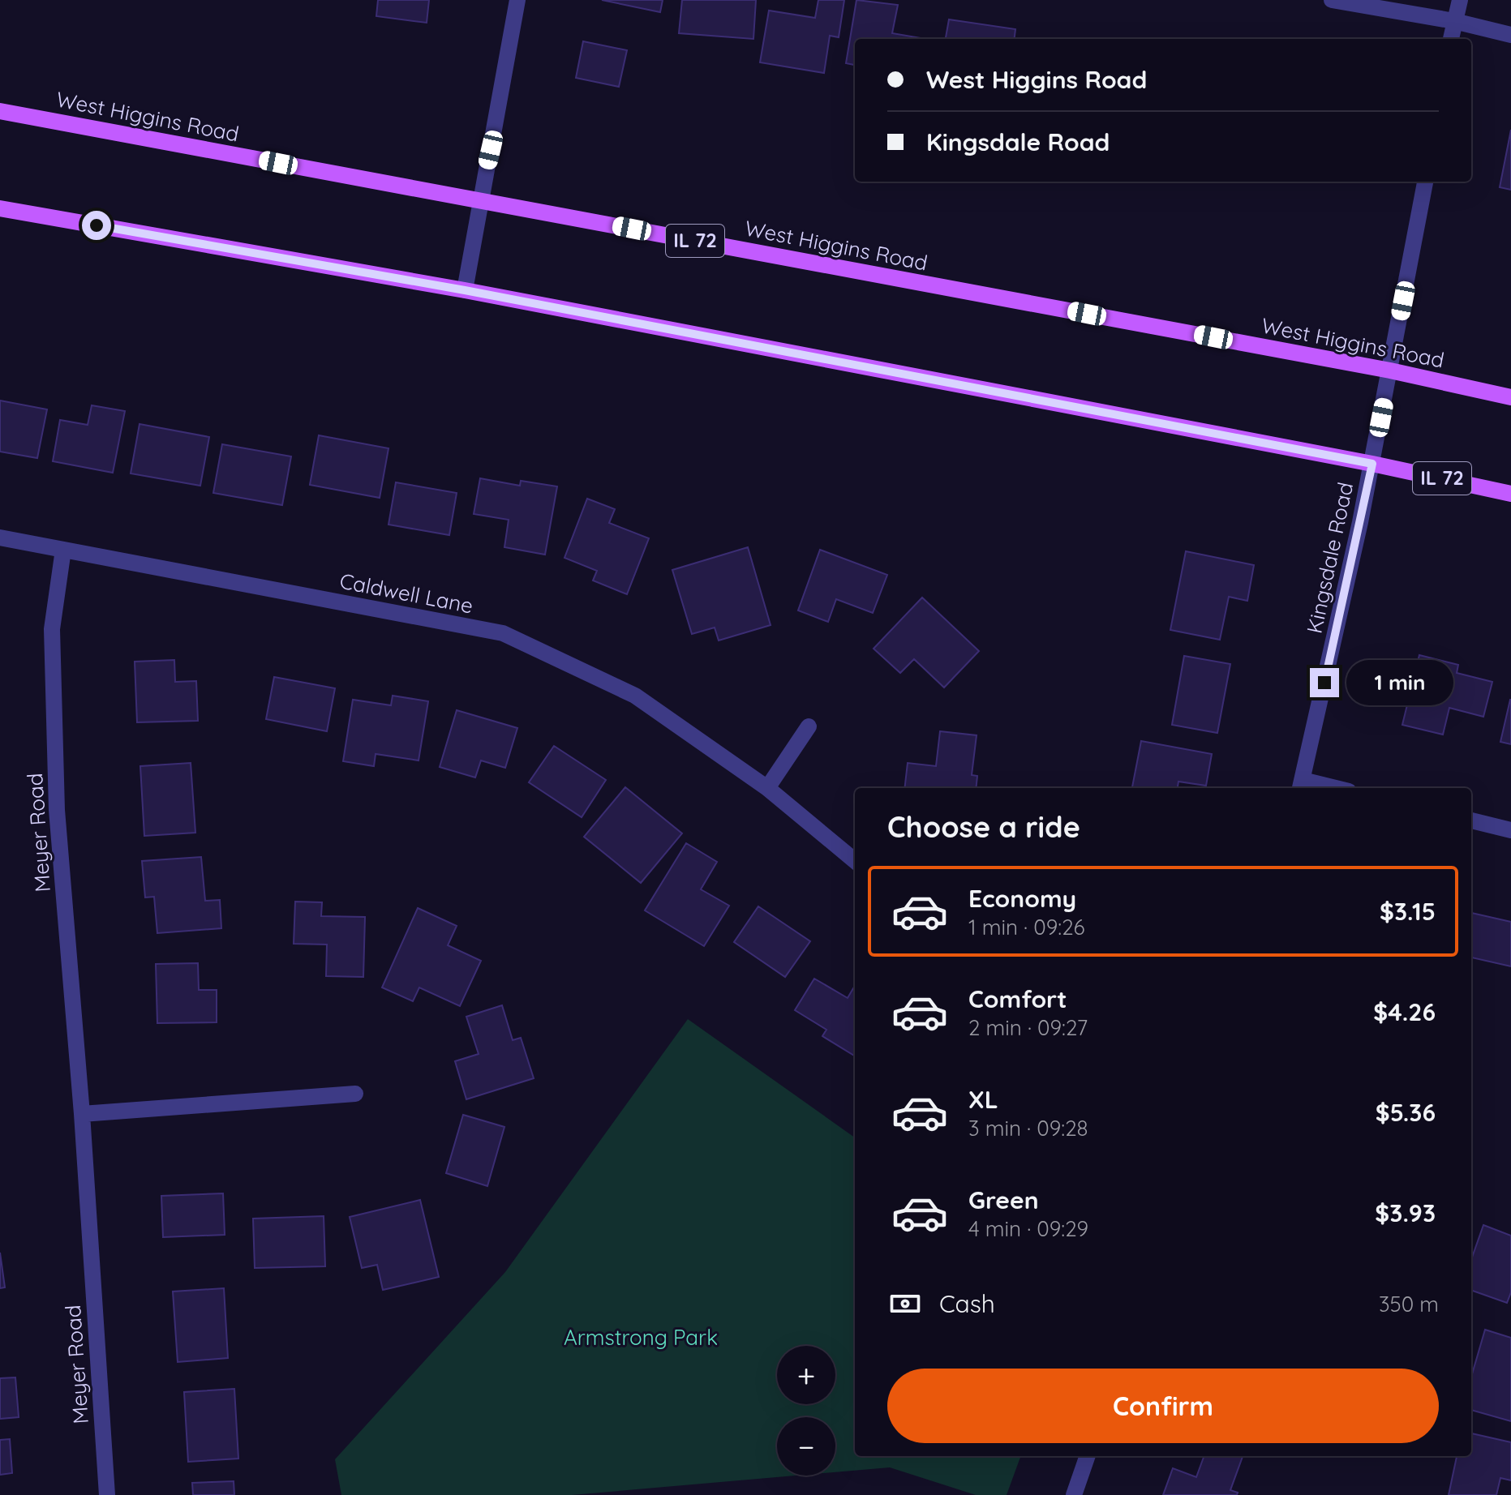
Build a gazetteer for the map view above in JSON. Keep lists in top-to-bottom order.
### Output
{
  "streets": {
    "main road": ["West Higgins Road", "IL 72"],
    "street": ["Kingsdale Road", "Caldwell Lane", "Meyer Road"]
  },
  "crossings": [
    ["West Higgins Road", "Kingsdale Road"],
    ["IL 72", "Kingsdale Road"],
    ["Caldwell Lane", "Meyer Road"]
  ],
  "parks": ["Armstrong Park"],
  "page": {
    "banner": ["West Higgins Road", "Kingsdale Road"],
    "bubble": "1 min",
    "heading": "Choose a ride",
    "list": [
      {
        "name": "Economy",
        "note": "1 min · 09:26",
        "value": "$3.15"
      },
      {
        "name": "Comfort",
        "note": "2 min · 09:27",
        "value": "$4.26"
      },
      {
        "name": "XL",
        "note": "3 min · 09:28",
        "value": "$5.36"
      },
      {
        "name": "Green",
        "note": "4 min · 09:29",
        "value": "$3.93"
      }
    ],
    "pay": ["Cash", "350 m"],
    "map_buttons": ["+", "−"],
    "buttons": "Confirm"
  }
}
